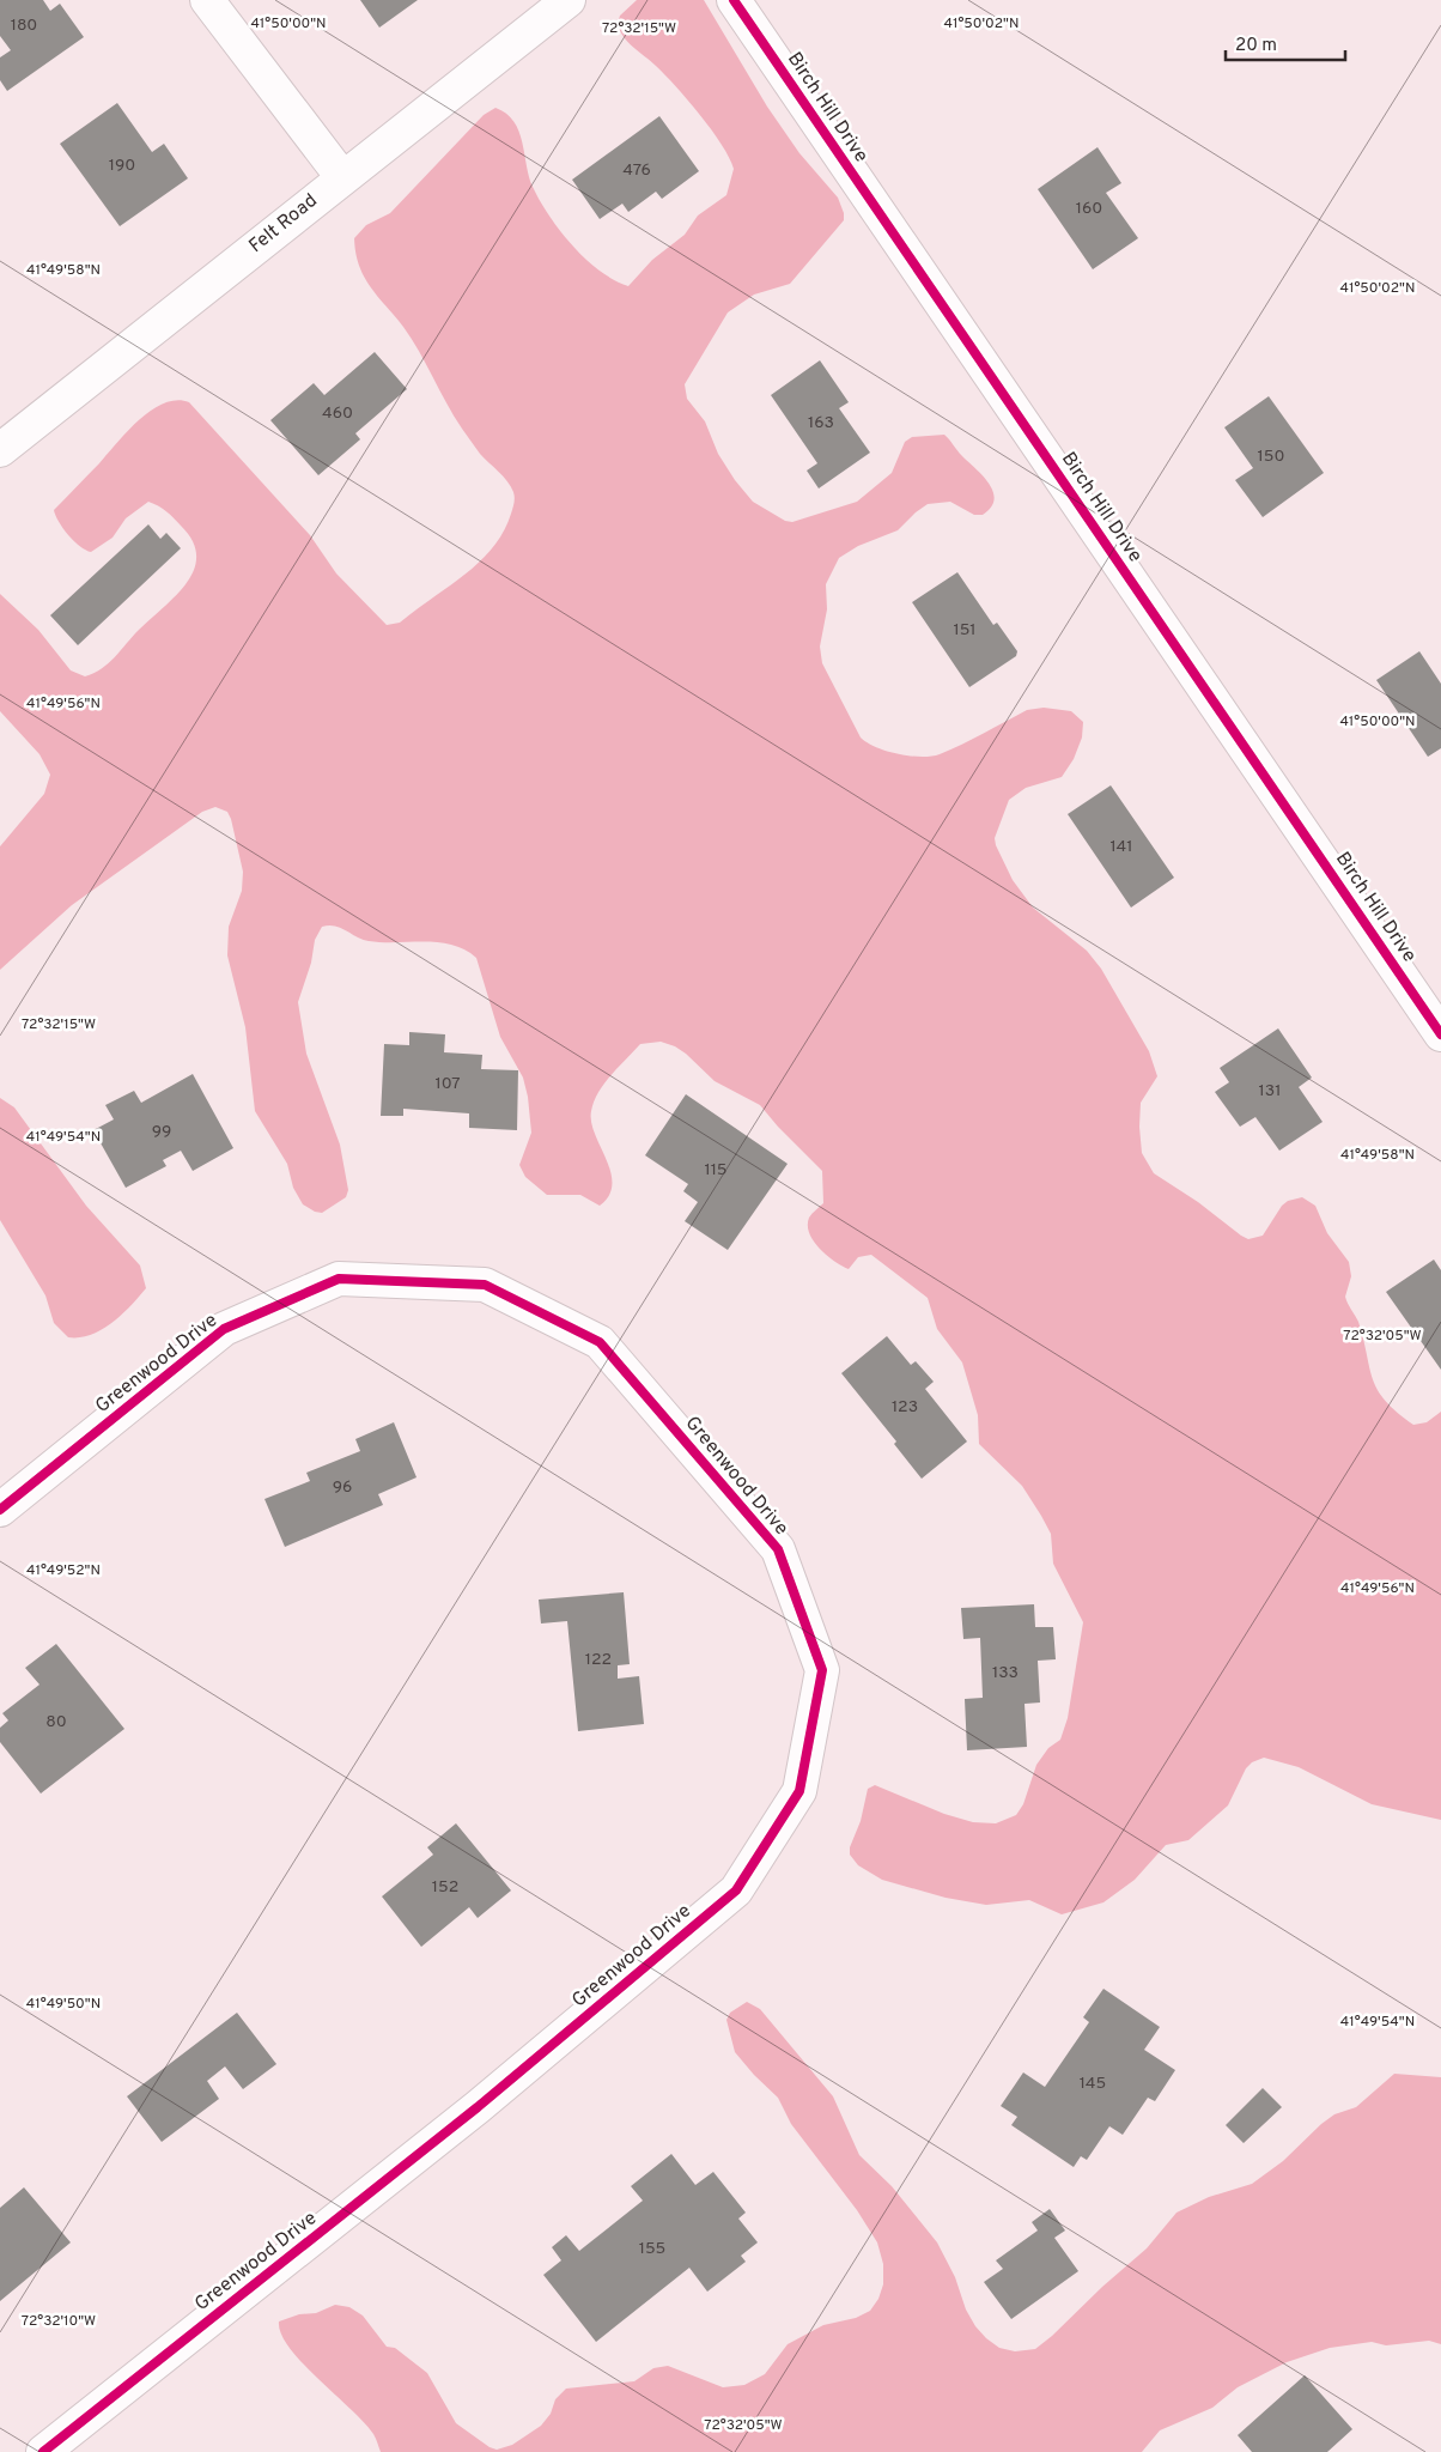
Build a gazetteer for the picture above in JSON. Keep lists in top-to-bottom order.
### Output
{
  "streets": {
    "street": ["Birch Hill Drive", "Felt Road", "Greenwood Drive"]
  },
  "house_numbers": [
    "180",
    "190",
    "476",
    "160",
    "460",
    "163",
    "150",
    "151",
    "141",
    "107",
    "131",
    "99",
    "115",
    "123",
    "96",
    "122",
    "133",
    "80",
    "152",
    "145",
    "155"
  ],
  "scale_bar": "20 m",
  "coordinates": [
    "41°50'00\"N",
    "41°50'02\"N",
    "72°32'15\"W",
    "41°49'58\"N",
    "41°49'56\"N",
    "41°49'54\"N",
    "72°32'05\"W",
    "41°49'52\"N",
    "41°49'50\"N",
    "72°32'10\"W"
  ]
}
